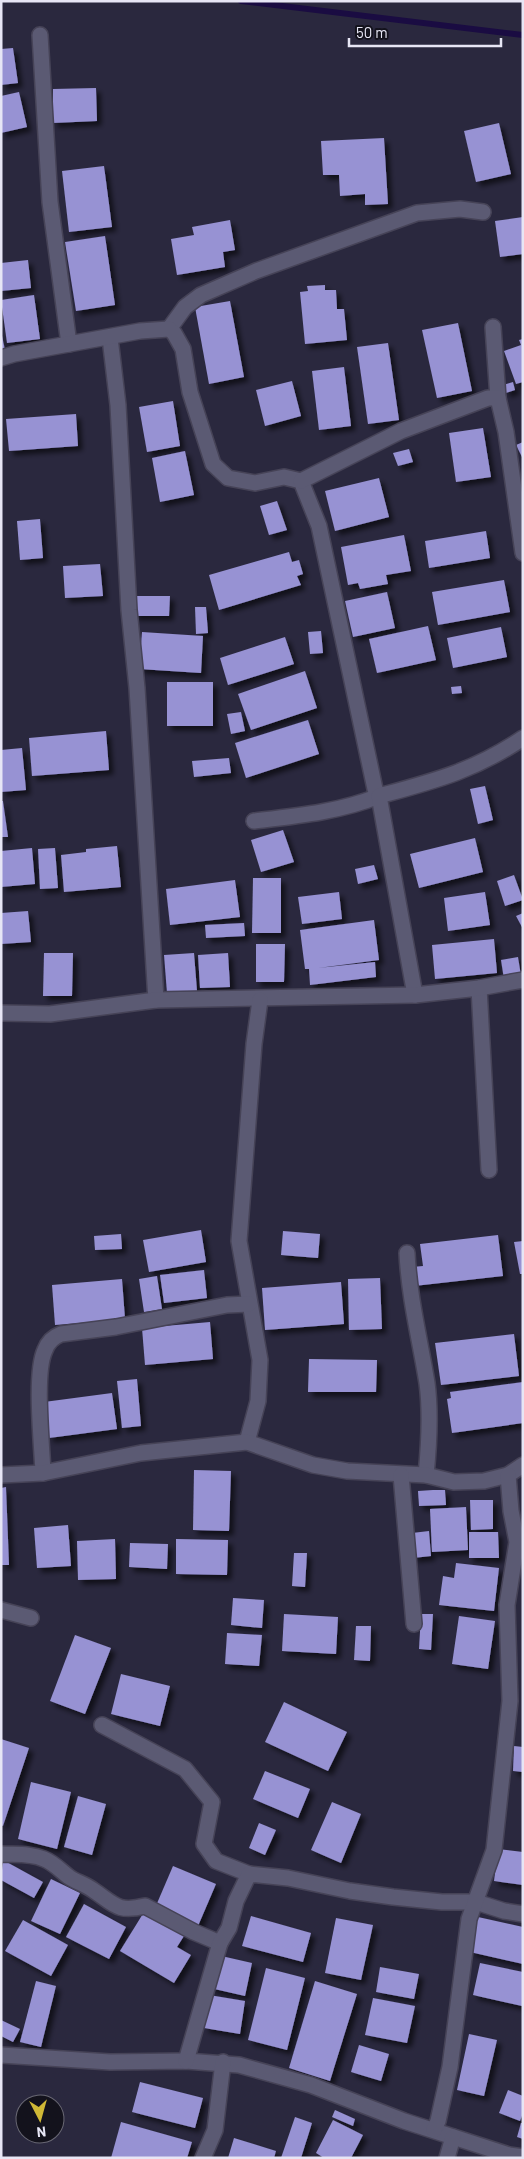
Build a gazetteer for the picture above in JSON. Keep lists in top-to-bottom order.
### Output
{
  "scale_bar": "50 m",
  "north": "bottom"
}
